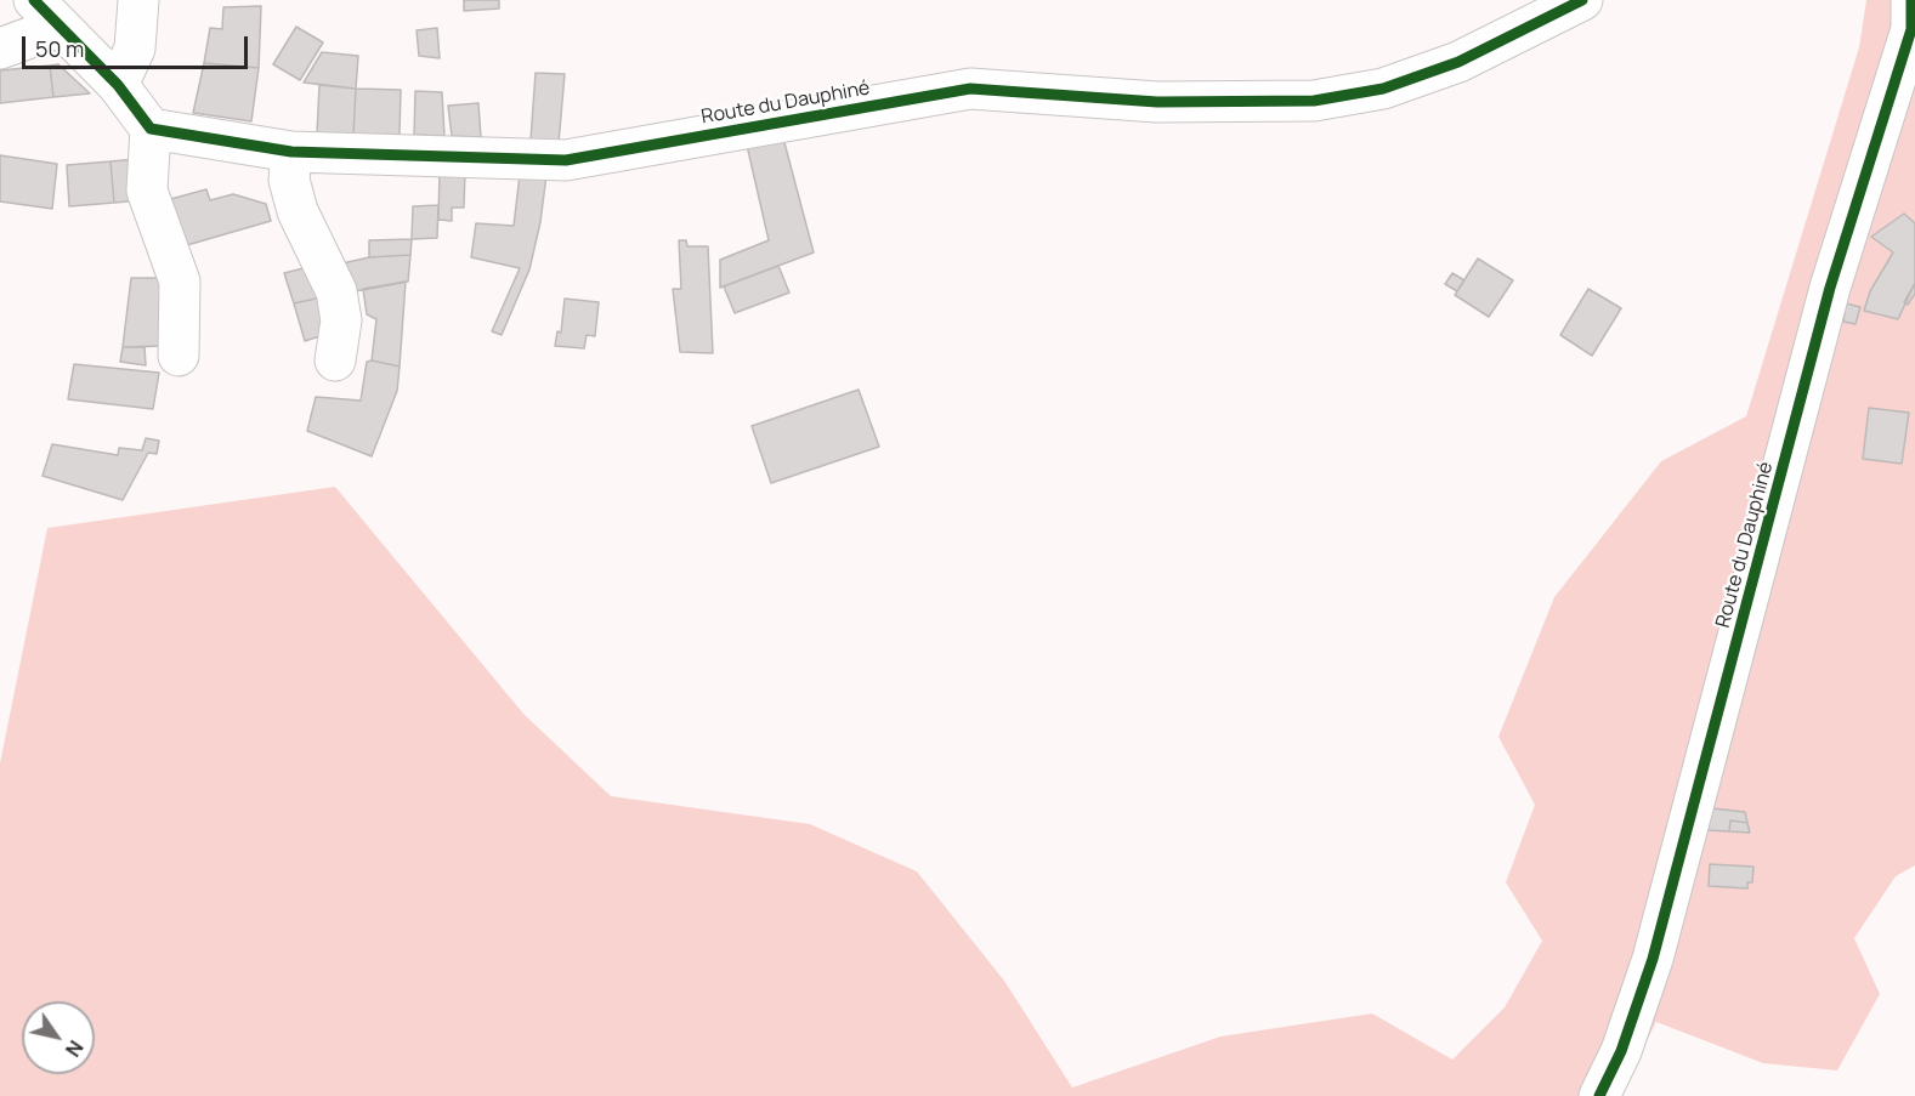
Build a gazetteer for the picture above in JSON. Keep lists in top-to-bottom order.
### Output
{
  "streets": {
    "street": ["Route du Dauphiné"]
  },
  "scale_bar": "50 m",
  "north": "bottom right"
}
